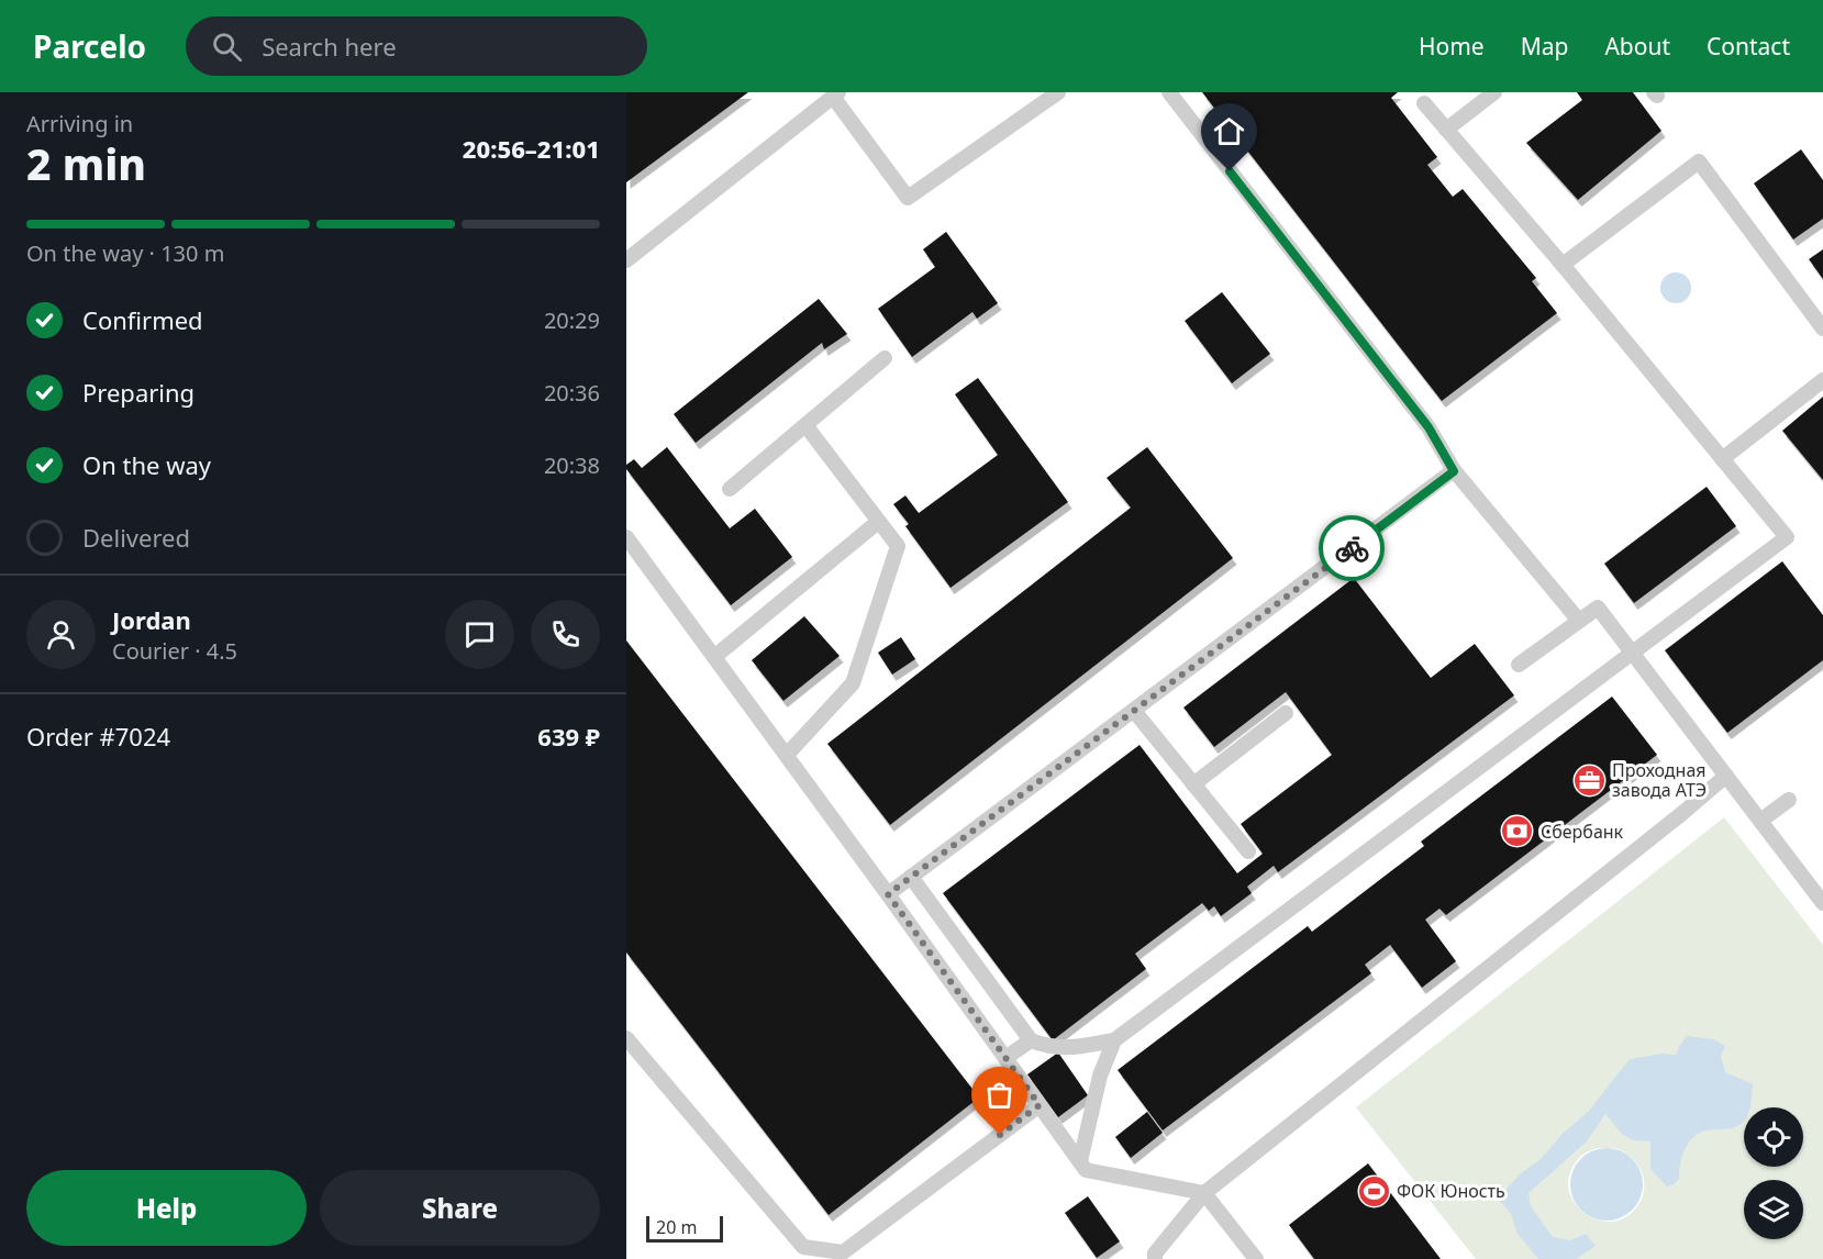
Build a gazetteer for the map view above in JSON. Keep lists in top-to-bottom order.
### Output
{
  "places": {
    "office": ["Проходная завода АТЭ"],
    "bank": ["Сбербанк"],
    "sports": ["ФОК Юность"]
  },
  "scale_bar": "20 m",
  "page": {
    "header": "Parcelo",
    "search": "Search here",
    "nav": [
      "Home",
      "Map",
      "About",
      "Contact"
    ],
    "heading": ["2 min", "Arriving in", "20:56–21:01"],
    "panel": [
      "Jordan",
      "Courier · 4.5",
      "Order #7024",
      "639 ₽"
    ],
    "bar": "On the way · 130 m",
    "list": [
      ["Confirmed", "20:29"],
      ["Preparing", "20:36"],
      ["On the way", "20:38"],
      "Delivered"
    ],
    "buttons": ["Help", "Share"],
    "scale": "20 m"
  }
}
